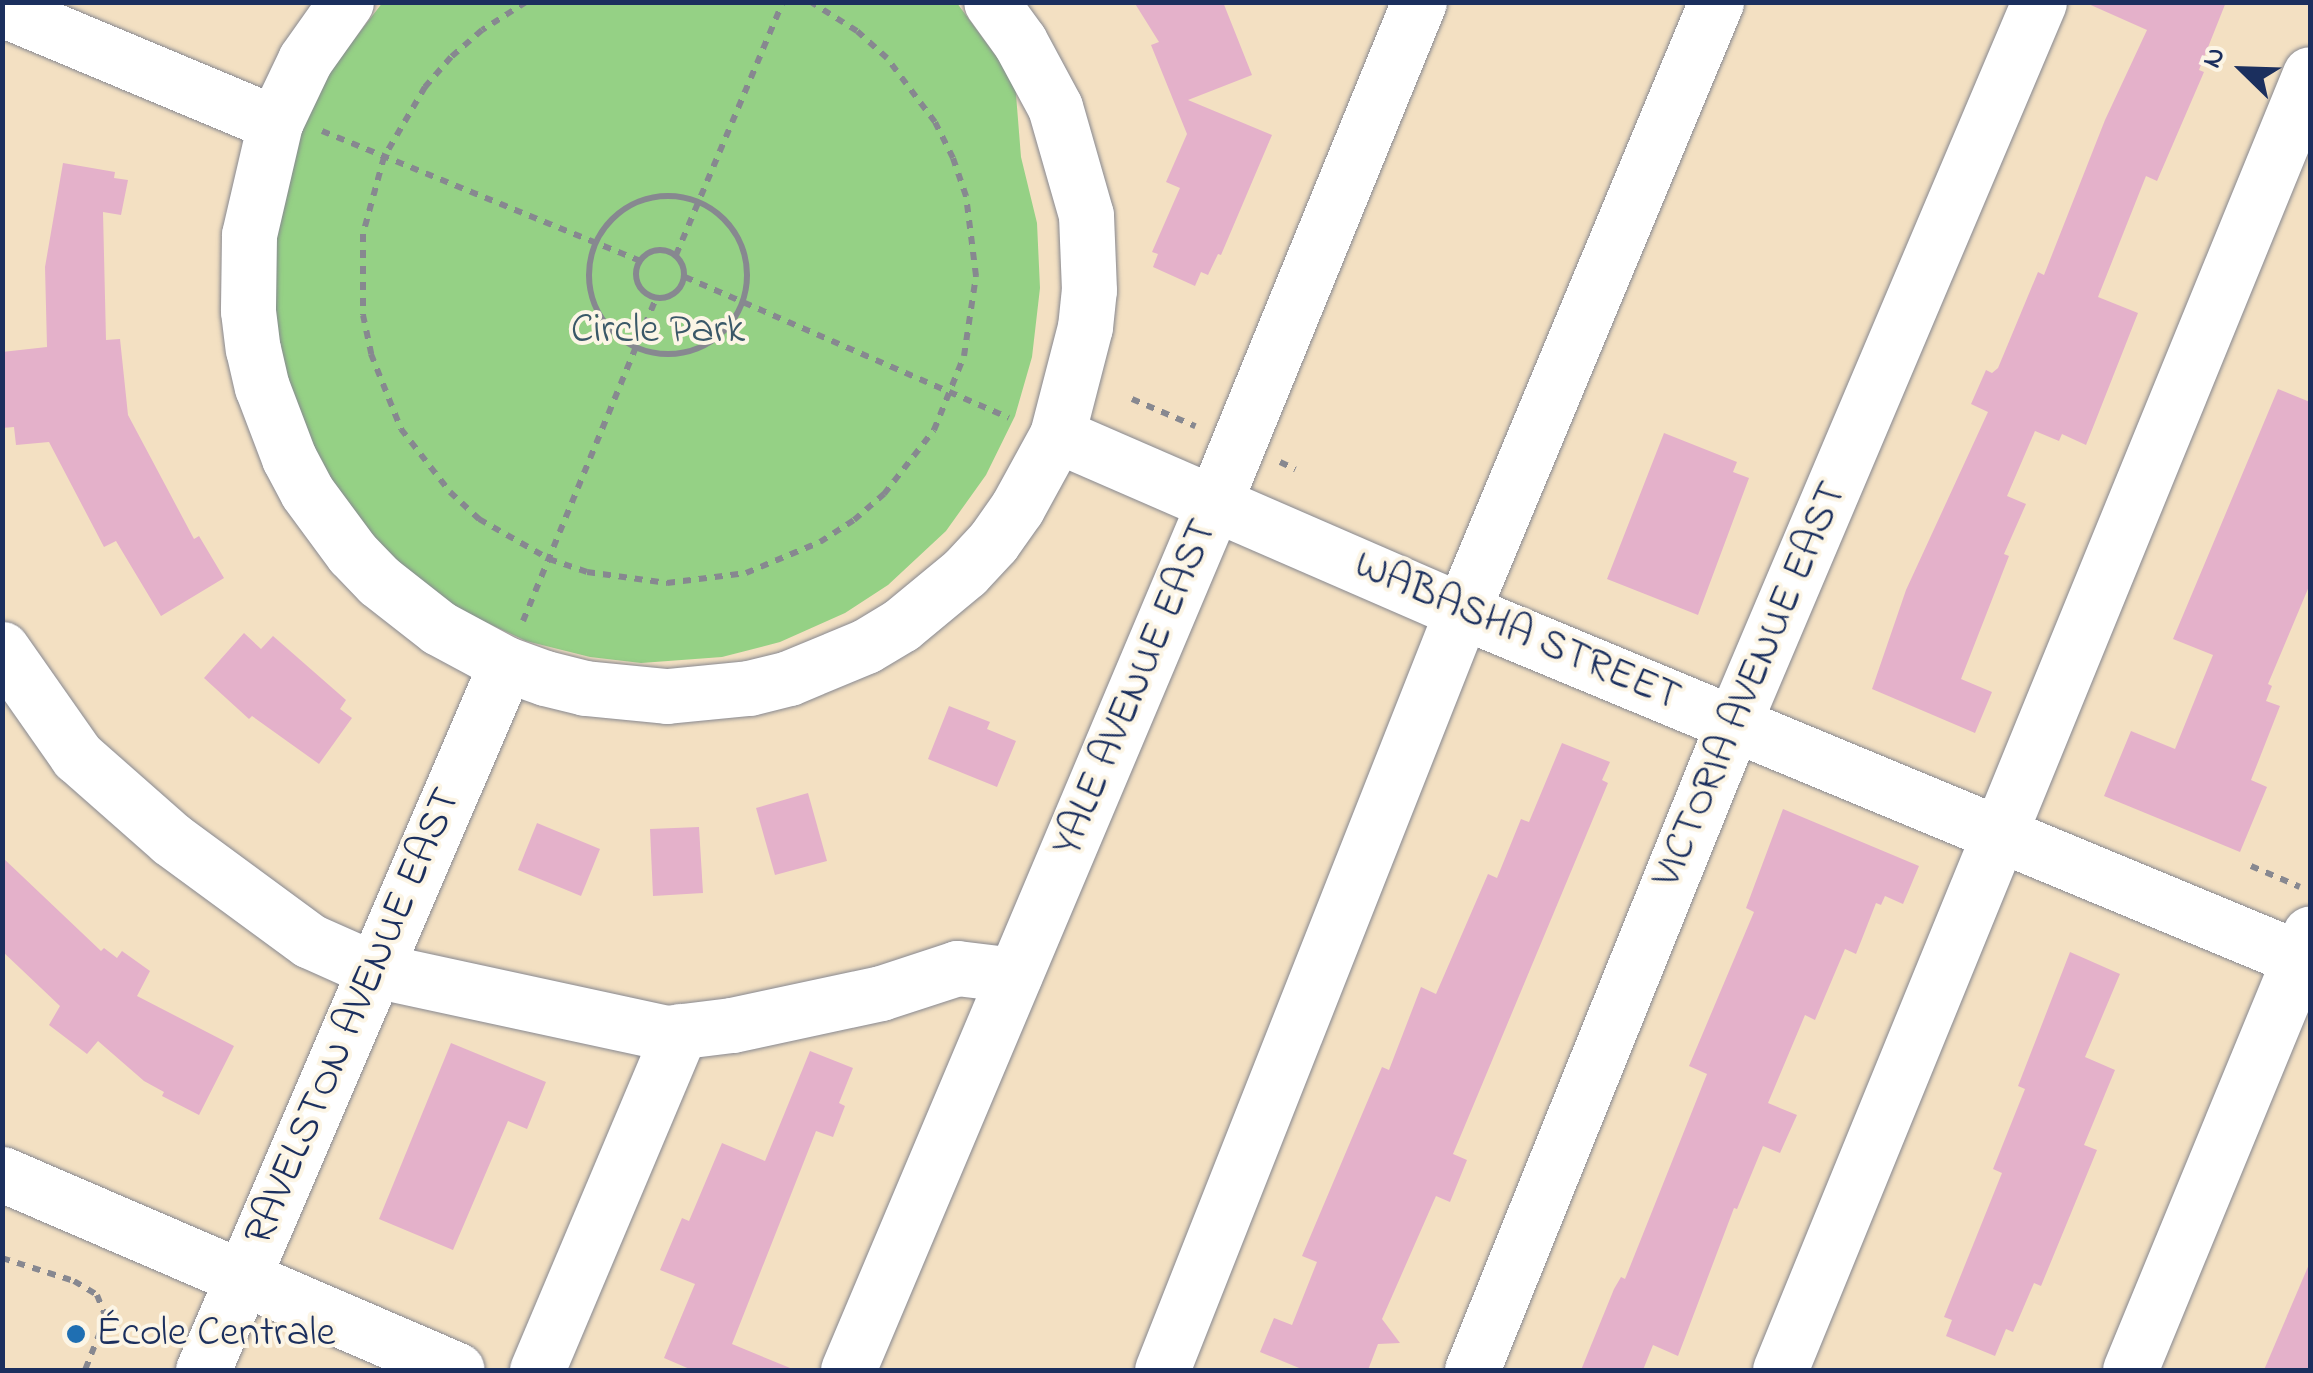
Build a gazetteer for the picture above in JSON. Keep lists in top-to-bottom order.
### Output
{
  "streets": {
    "street": [
      "WABASHA STREET",
      "VICTORIA AVENUE EAST",
      "YALE AVENUE EAST",
      "RAVELSTON AVENUE EAST"
    ]
  },
  "crossings": [
    ["WABASHA STREET", "VICTORIA AVENUE EAST"],
    ["WABASHA STREET", "YALE AVENUE EAST"]
  ],
  "parks": ["Circle Park"],
  "places": ["École Centrale"],
  "north": "top left"
}
